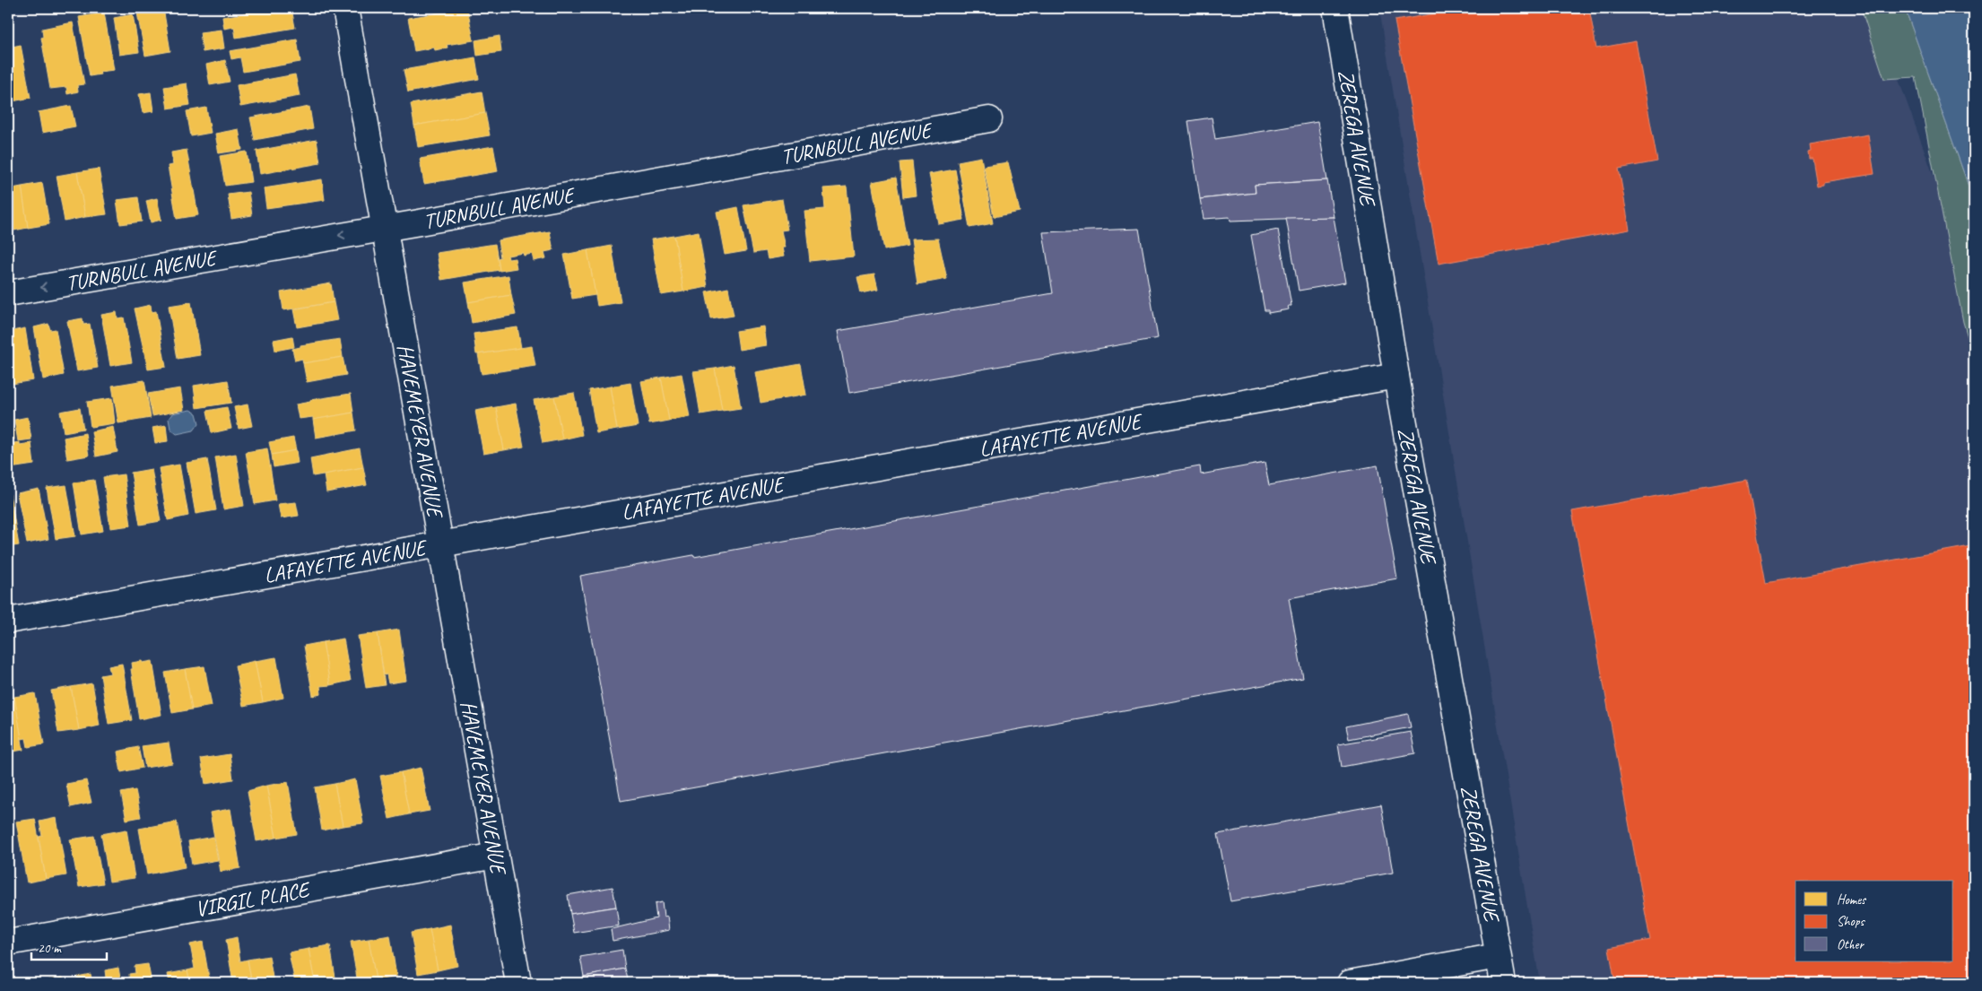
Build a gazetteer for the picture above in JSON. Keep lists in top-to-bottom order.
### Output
{
  "streets": {
    "street": [
      "ZEREGA AVENUE",
      "TURNBULL AVENUE",
      "HAVEMEYER AVENUE",
      "LAFAYETTE AVENUE",
      "VIRGIL PLACE"
    ]
  },
  "crossings": [
    ["ZEREGA AVENUE", "LAFAYETTE AVENUE"],
    ["TURNBULL AVENUE", "HAVEMEYER AVENUE"],
    ["HAVEMEYER AVENUE", "LAFAYETTE AVENUE"],
    ["HAVEMEYER AVENUE", "VIRGIL PLACE"]
  ],
  "one_way": ["TURNBULL AVENUE"],
  "legend": ["Homes", "Shops", "Other"],
  "scale_bar": "20 m"
}
